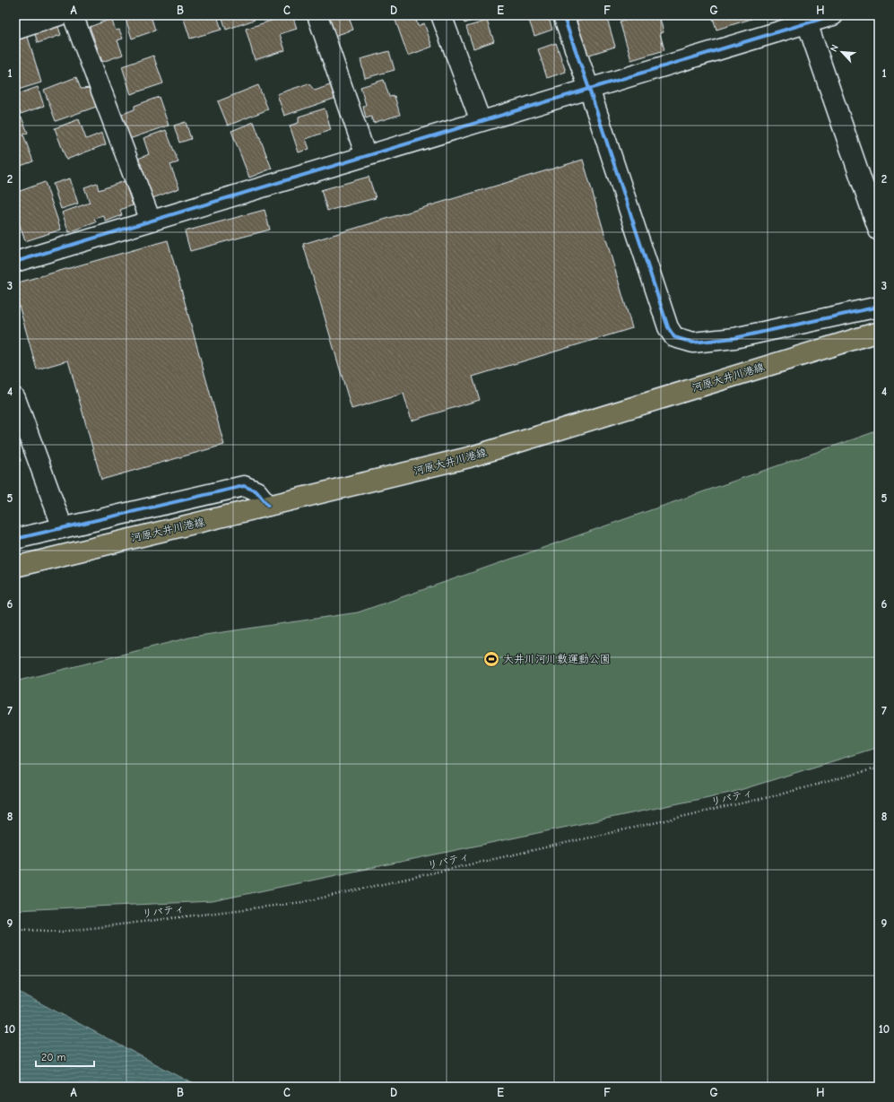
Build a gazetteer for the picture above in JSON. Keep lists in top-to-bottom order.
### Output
{
  "streets": {
    "main road": ["河原大井川港線"],
    "path": ["リバティ"]
  },
  "places": {
    "sports": ["大井川河川敷運動公園"]
  },
  "scale_bar": "20 m",
  "north": "top left",
  "grid": {
    "columns": [
      "A",
      "B",
      "C",
      "D",
      "E",
      "F",
      "G",
      "H"
    ],
    "rows": [
      "1",
      "2",
      "3",
      "4",
      "5",
      "6",
      "7",
      "8",
      "9",
      "10"
    ]
  }
}
